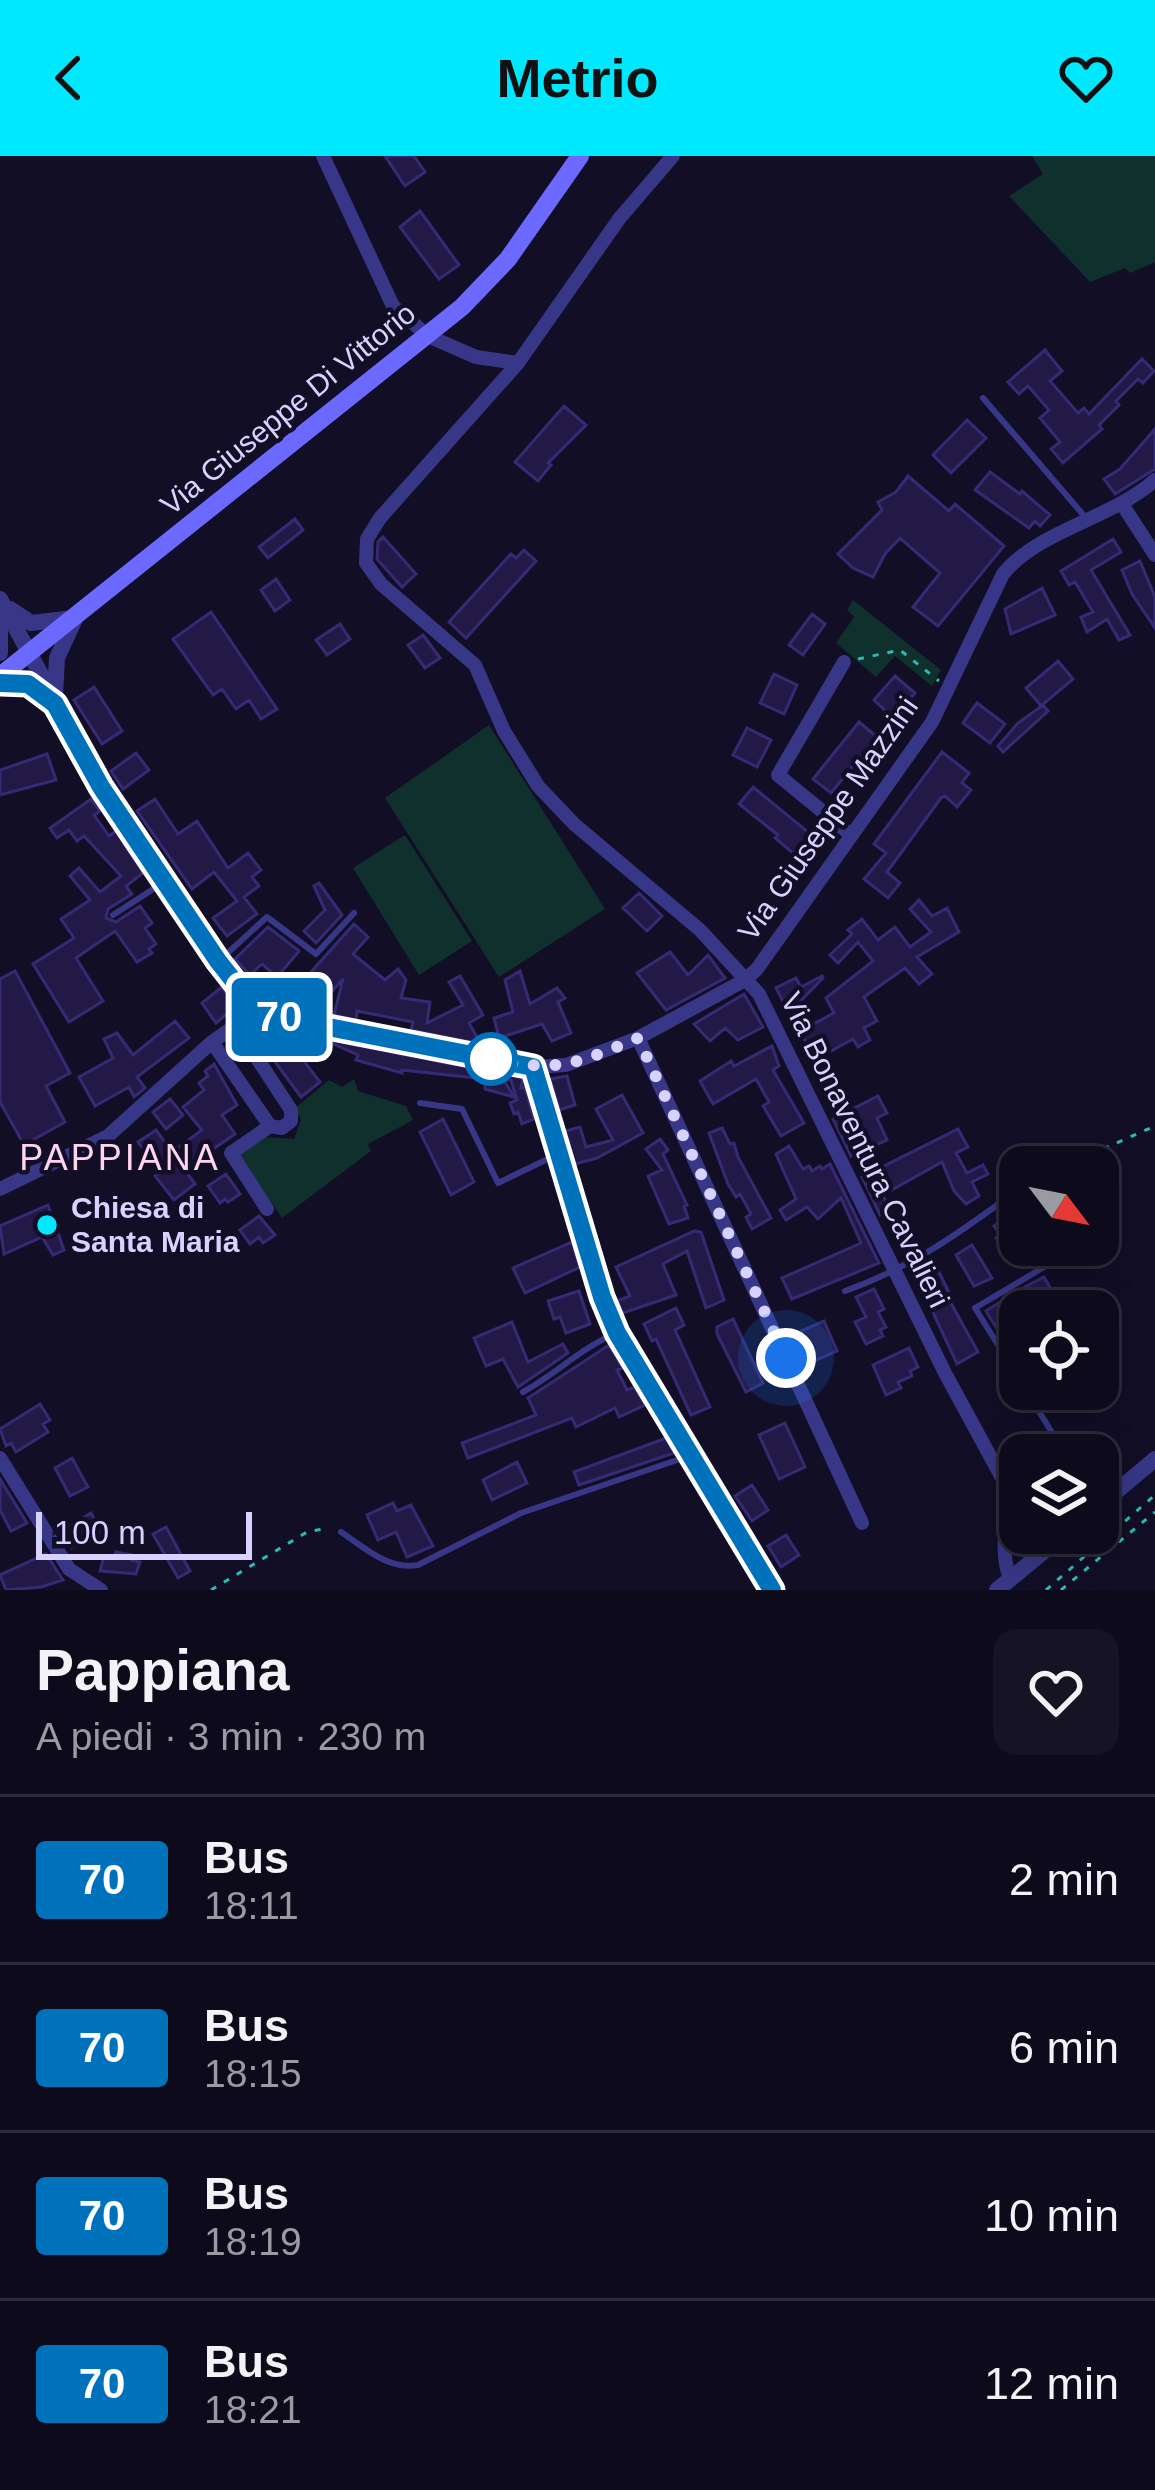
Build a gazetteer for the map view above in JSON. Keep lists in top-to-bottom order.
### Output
{
  "streets": {
    "main road": ["Via Giuseppe Di Vittorio"],
    "street": ["Via Giuseppe Mazzini", "Via Bonaventura Cavalieri"]
  },
  "crossings": [
    ["Via Giuseppe Mazzini", "Via Bonaventura Cavalieri"]
  ],
  "districts": ["PAPPIANA"],
  "places": ["Chiesa di Santa Maria"],
  "lines": ["bus line 70"],
  "scale_bar": "100 m",
  "north": "bottom right",
  "page": {
    "header": "Metrio",
    "on_map": "70",
    "scale": "100 m",
    "heading": ["Pappiana", "A piedi · 3 min · 230 m"],
    "list": [
      {
        "mark": "70",
        "name": "Bus",
        "note": "18:11",
        "value": "2 min"
      },
      {
        "mark": "70",
        "name": "Bus",
        "note": "18:15",
        "value": "6 min"
      },
      {
        "mark": "70",
        "name": "Bus",
        "note": "18:19",
        "value": "10 min"
      },
      {
        "mark": "70",
        "name": "Bus",
        "note": "18:21",
        "value": "12 min"
      }
    ]
  }
}
